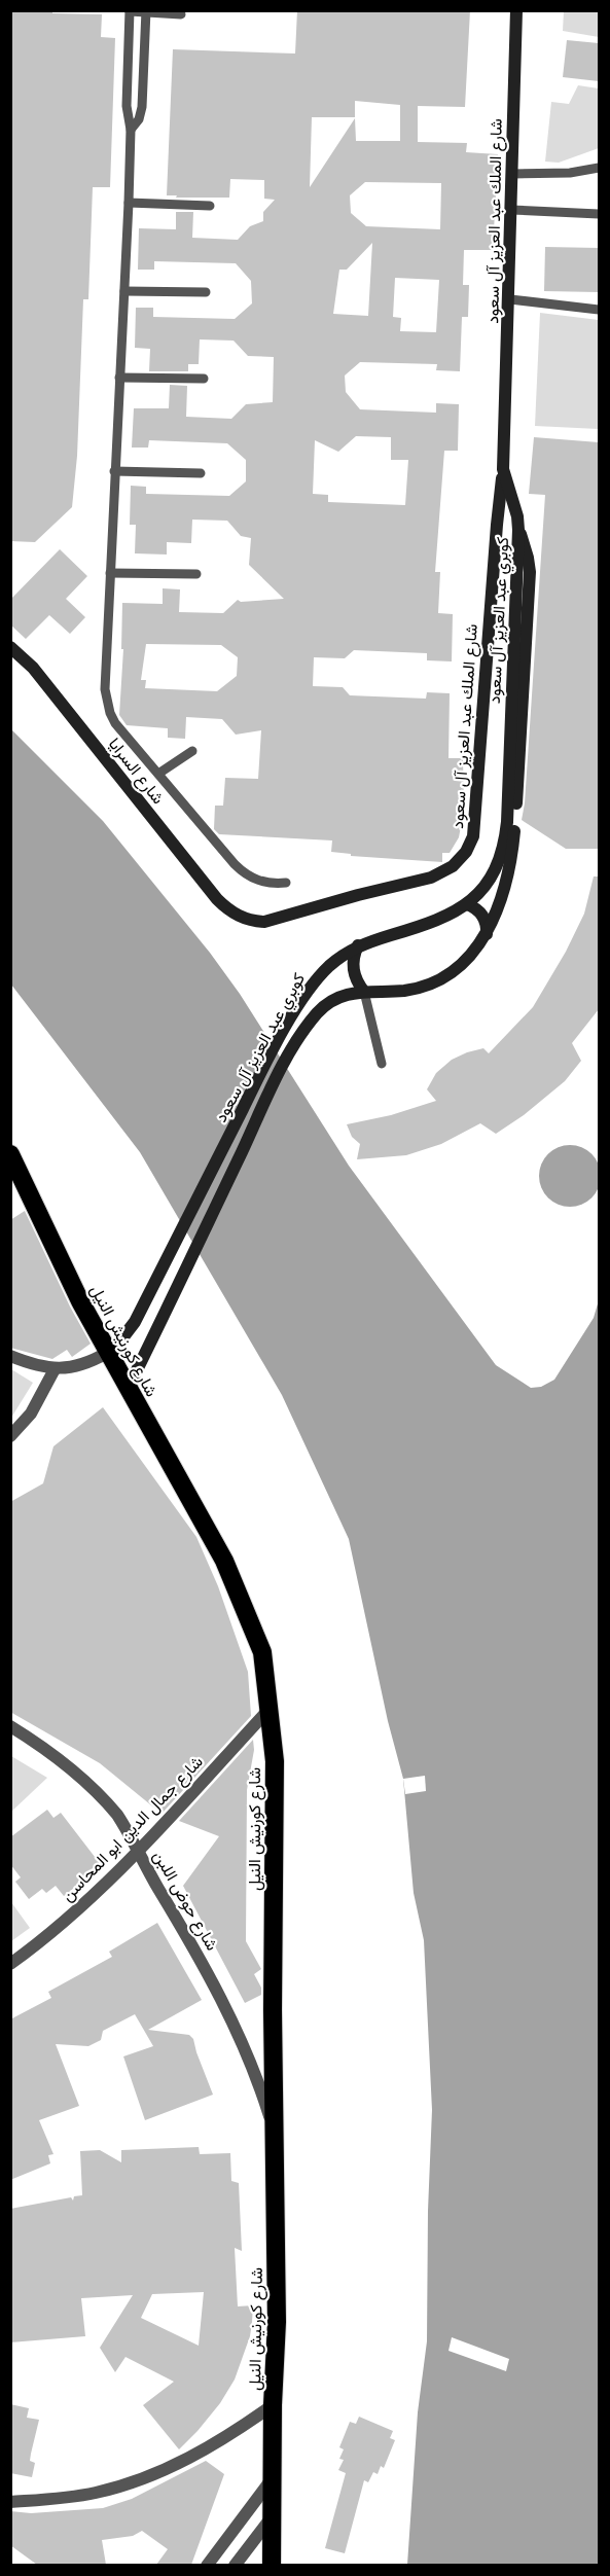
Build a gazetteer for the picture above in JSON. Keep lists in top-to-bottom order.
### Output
{
  "streets": {
    "highway": ["شارع كورنيش النيل"],
    "main road": ["شارع الملك عبد العزيز آل سعود", "كوبري عبد العزيز آل سعود", "شارع السرايا"],
    "street": ["شارع جمال الدين ابو المحاسن", "شارع حوض اللبن"]
  },
  "crossings": [
    ["شارع الملك عبد العزيز آل سعود", "كوبري عبد العزيز آل سعود"],
    ["شارع الملك عبد العزيز آل سعود", "شارع السرايا"],
    ["كوبري عبد العزيز آل سعود", "شارع كورنيش النيل"],
    ["شارع كورنيش النيل", "شارع جمال الدين ابو المحاسن"],
    ["شارع كورنيش النيل", "شارع حوض اللبن"],
    ["شارع جمال الدين ابو المحاسن", "شارع حوض اللبن"]
  ]
}
